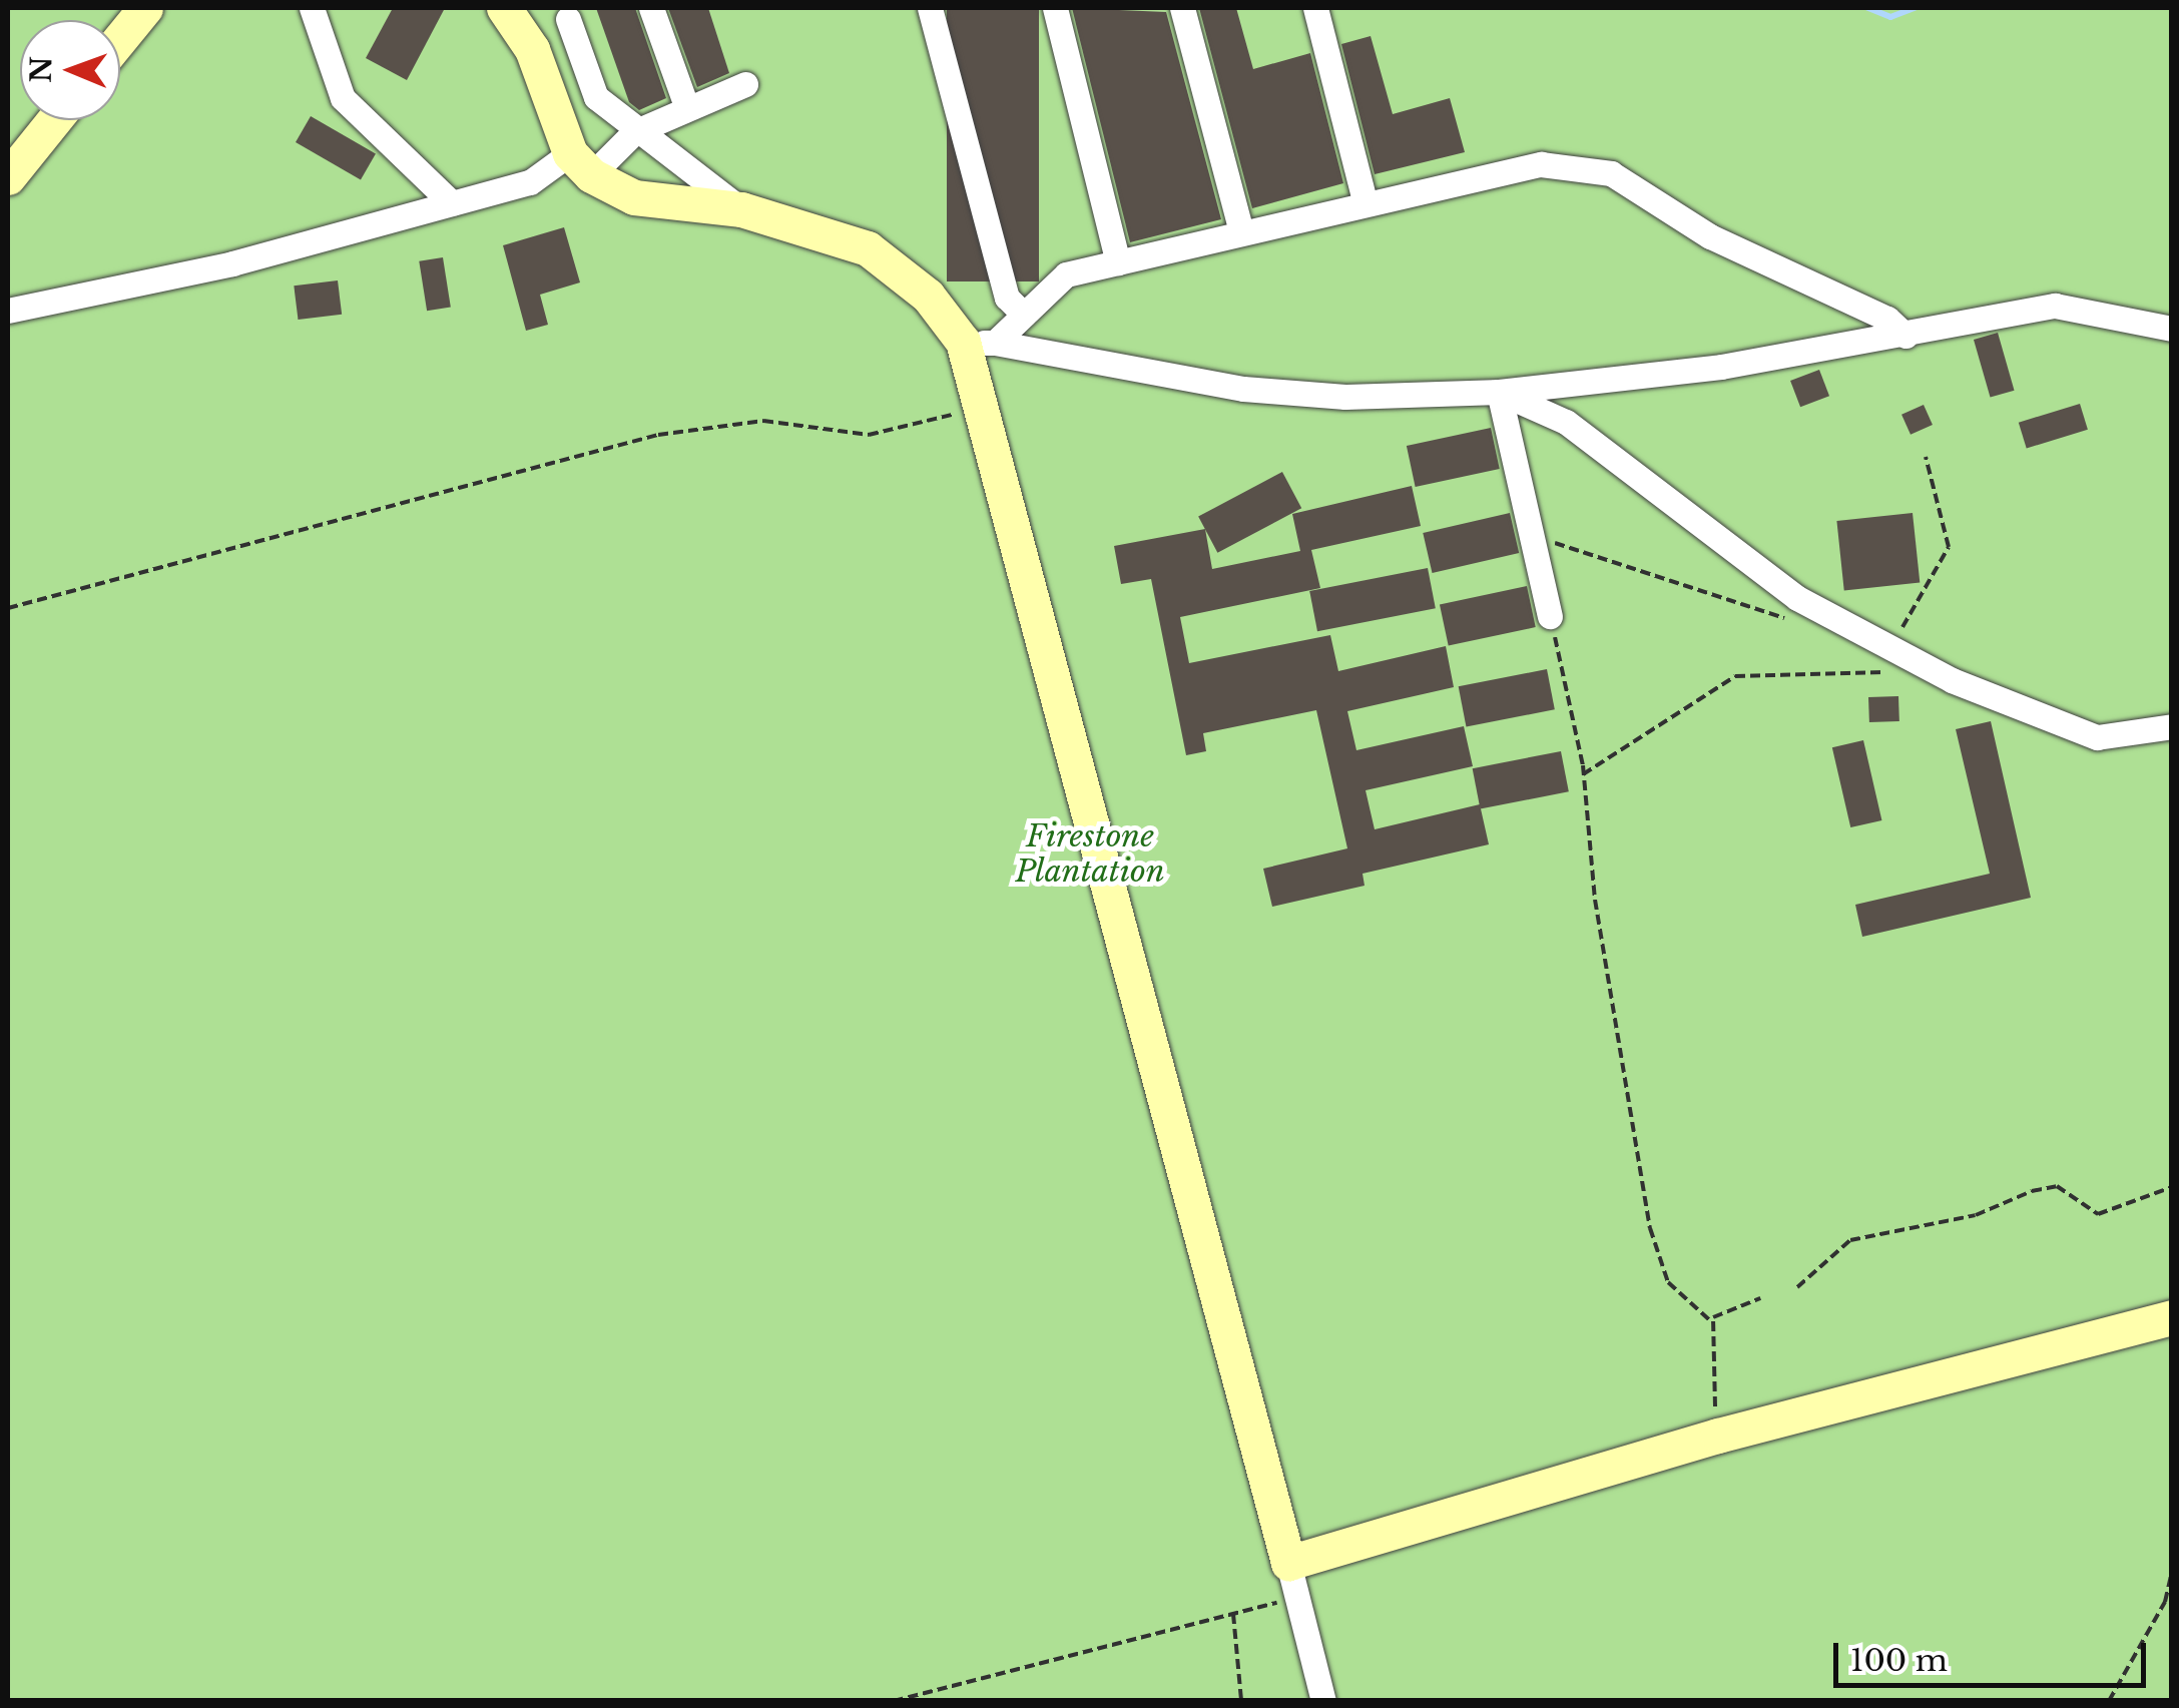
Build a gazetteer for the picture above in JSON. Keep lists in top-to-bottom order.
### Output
{
  "parks": ["Firestone Plantation"],
  "scale_bar": "100 m",
  "north": "left"
}
